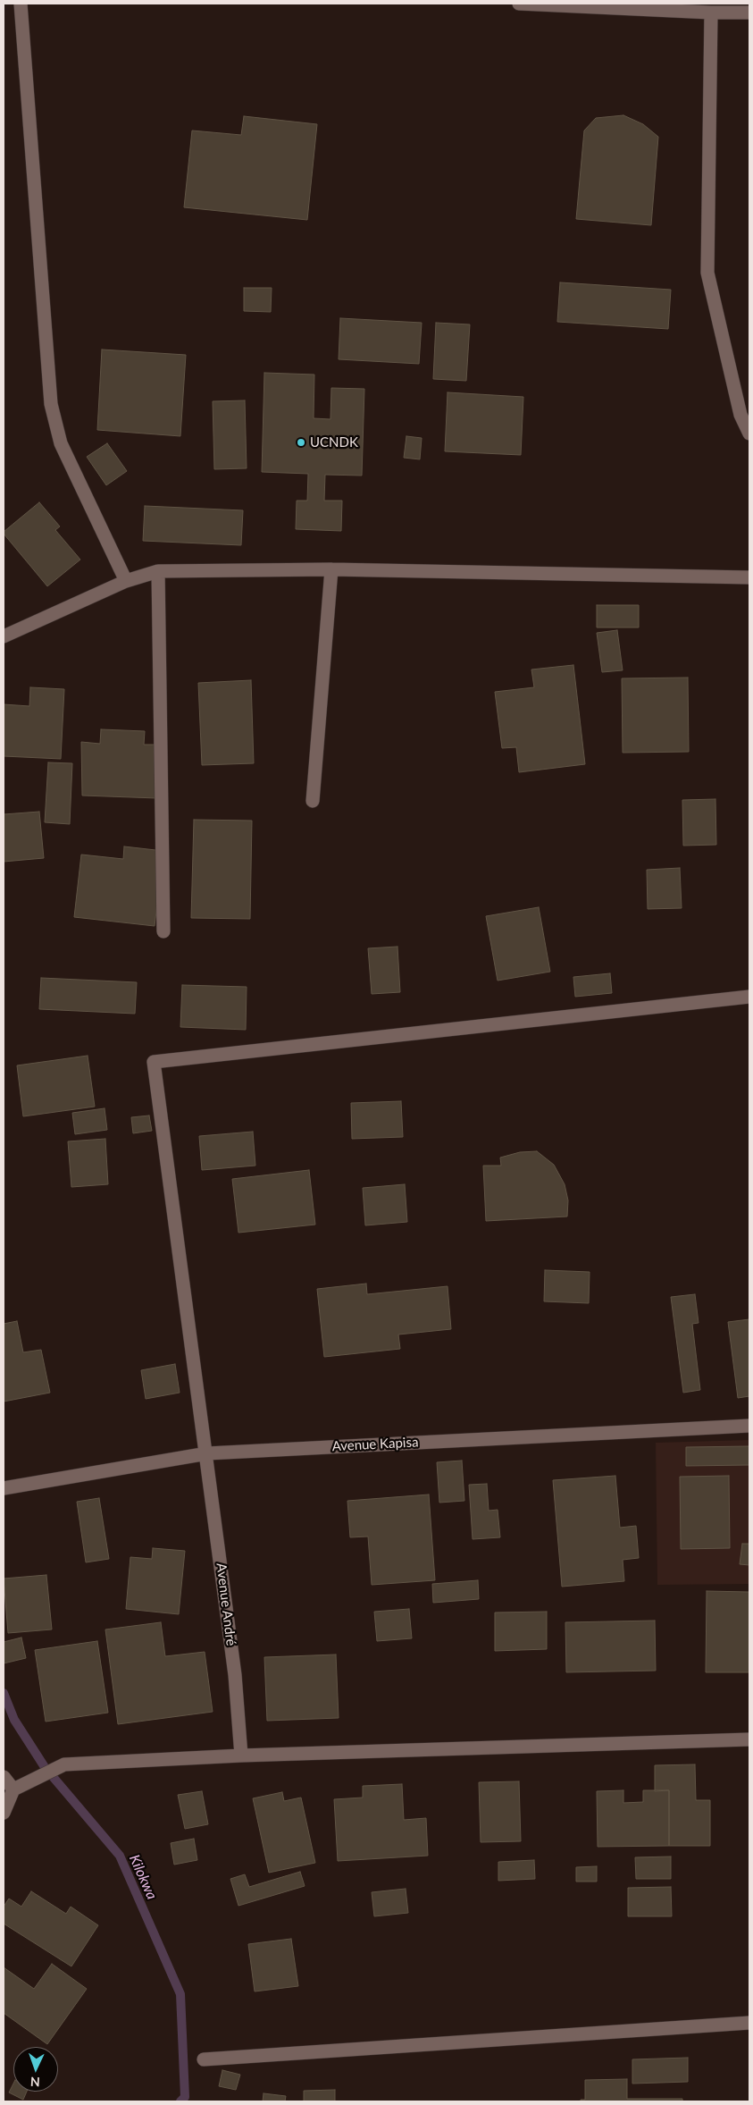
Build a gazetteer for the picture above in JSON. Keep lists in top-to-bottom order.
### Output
{
  "streets": {
    "street": ["Avenue Kapisa", "Avenue André"]
  },
  "crossings": [
    ["Avenue Kapisa", "Avenue André"]
  ],
  "water": ["Kilokwa"],
  "places": ["UCNDK"],
  "north": "bottom"
}
